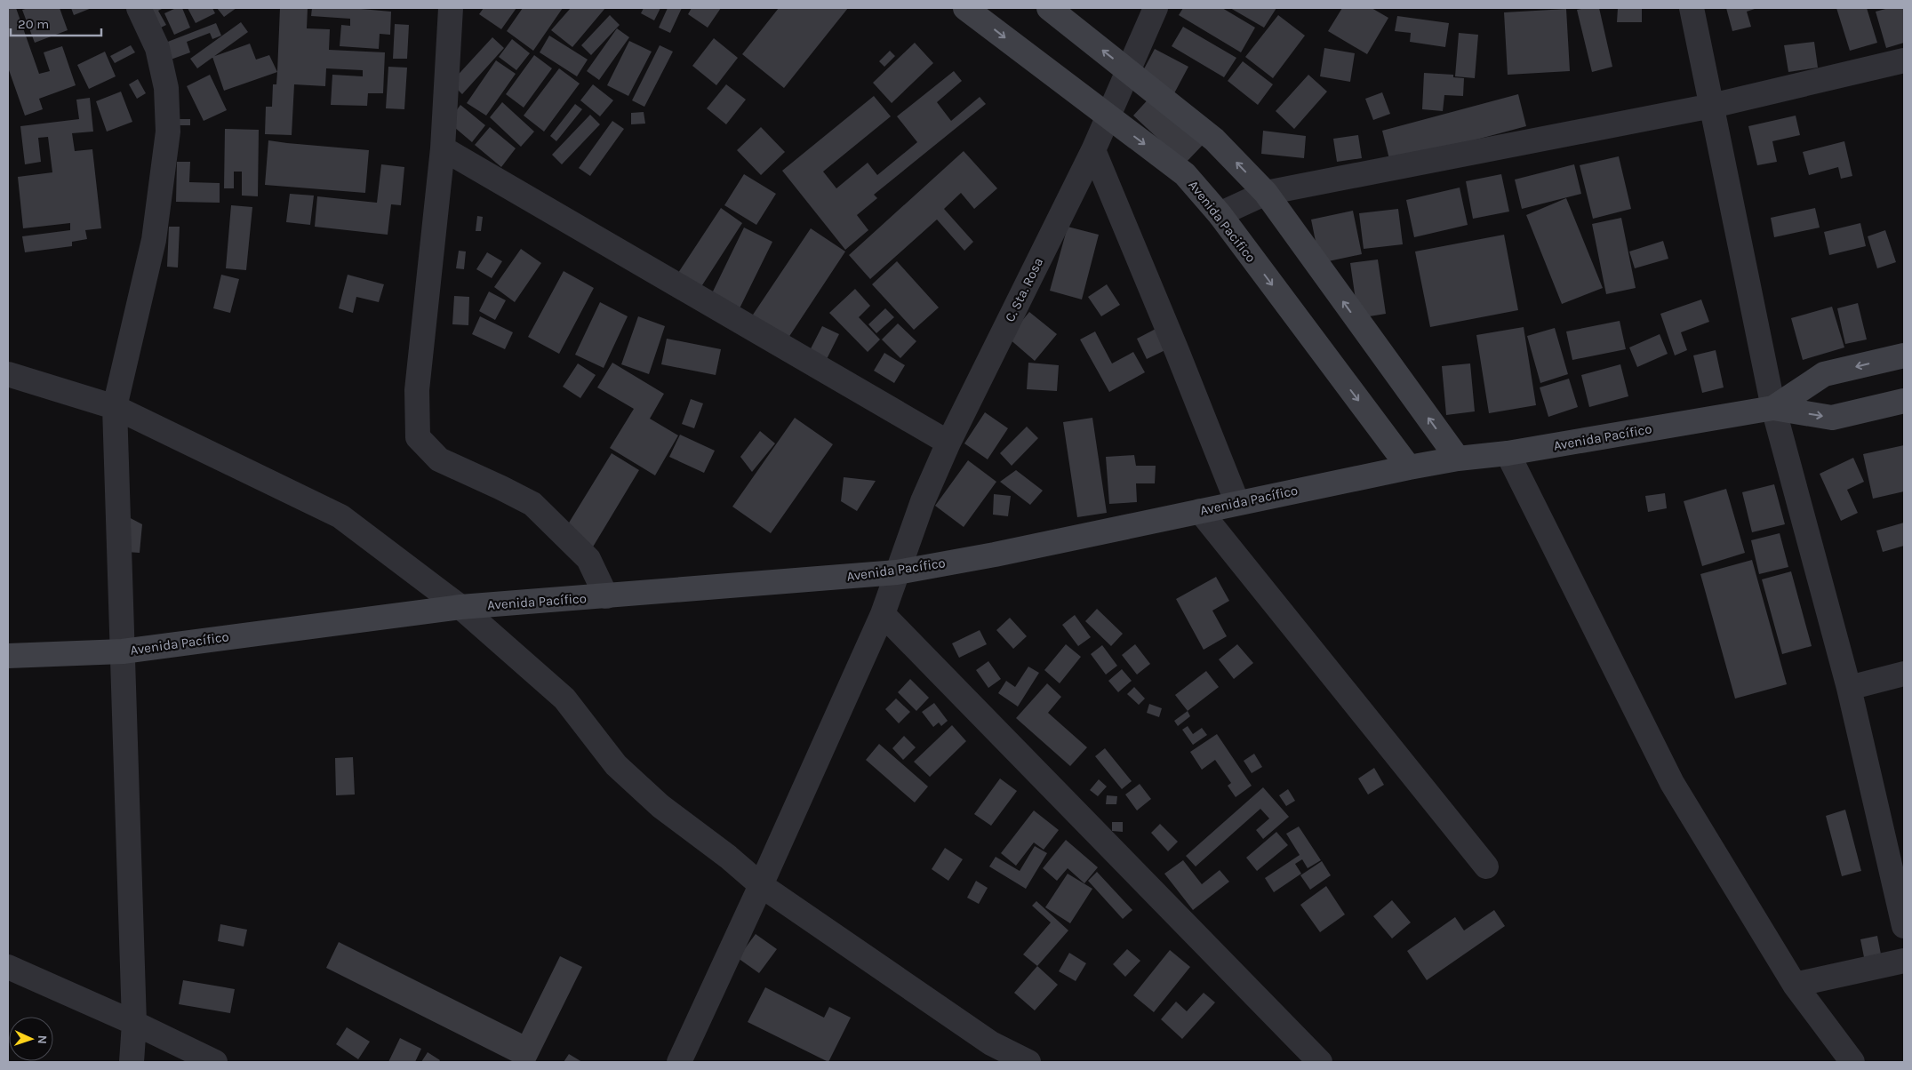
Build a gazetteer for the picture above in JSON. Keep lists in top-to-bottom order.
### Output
{
  "streets": {
    "main road": ["Avenida Pacifico", "Avenida Pacífico"],
    "street": ["C. Sta. Rosa"]
  },
  "crossings": [
    ["Avenida Pacifico", "C. Sta. Rosa"],
    ["Avenida Pacifico", "Avenida Pacífico"],
    ["C. Sta. Rosa", "Avenida Pacífico"]
  ],
  "scale_bar": "20 m",
  "north": "right"
}
